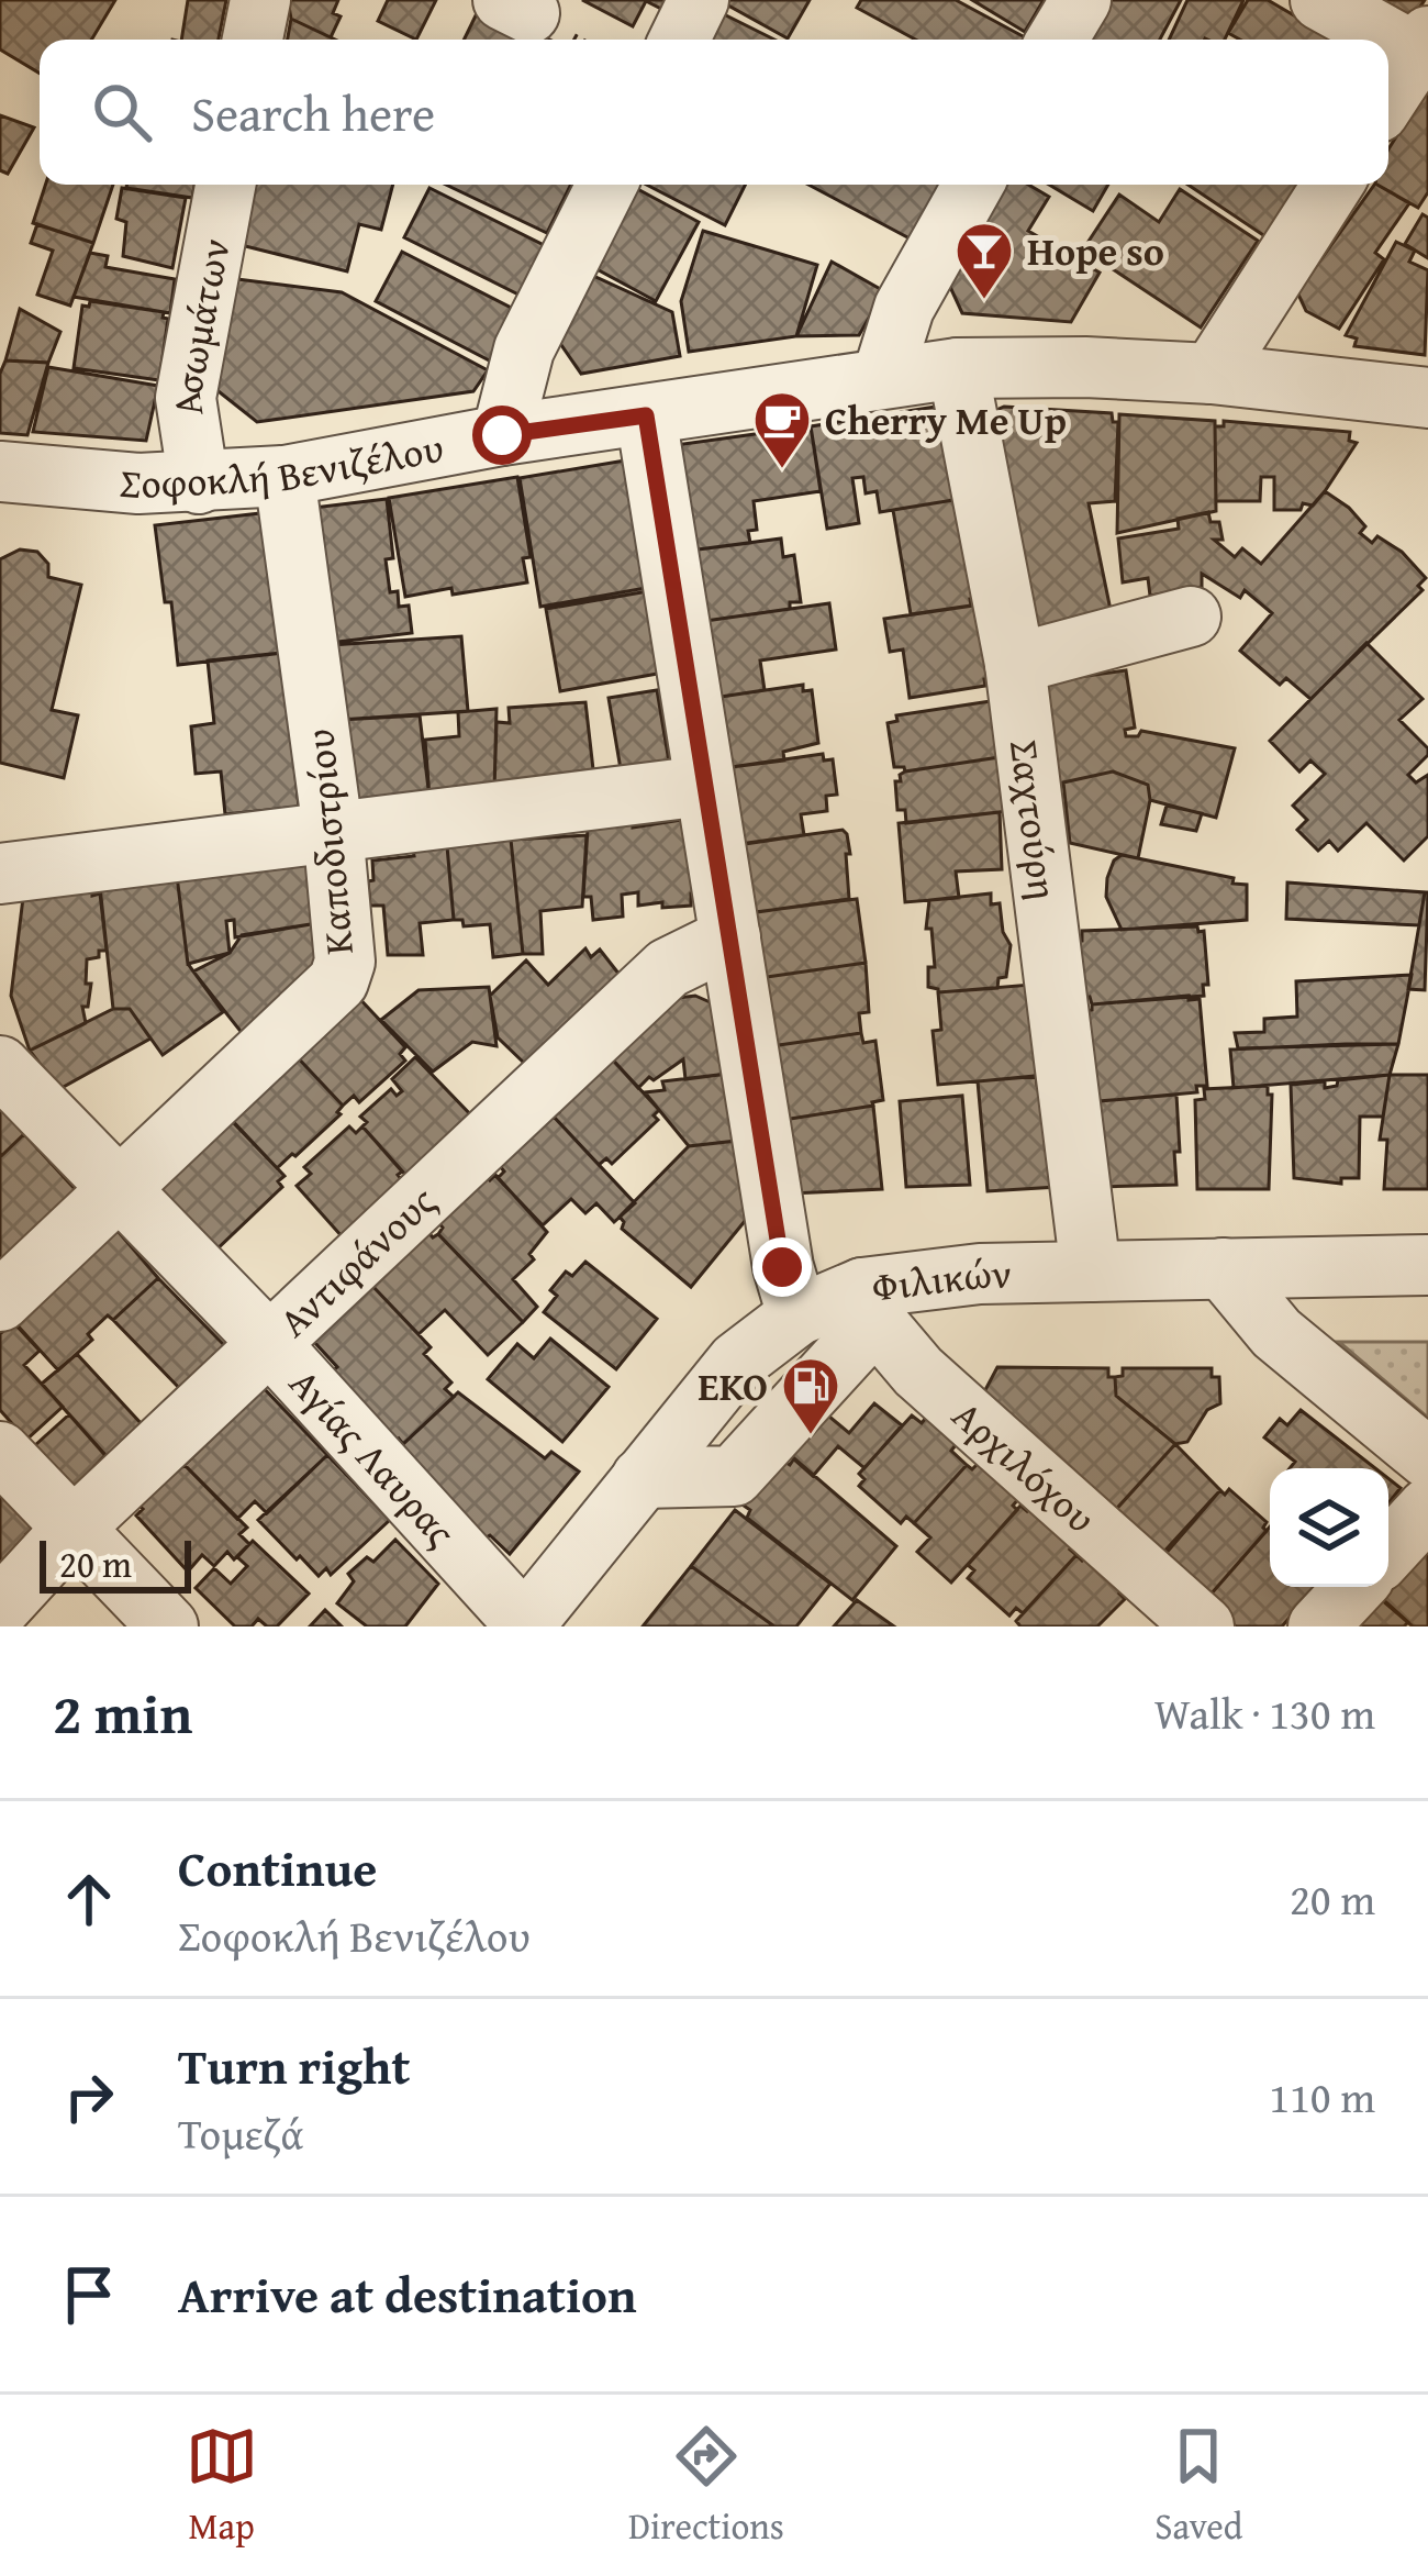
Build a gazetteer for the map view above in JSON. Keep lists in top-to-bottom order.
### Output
{
  "streets": {
    "street": [
      "Ασωμάτων",
      "Σοφοκλή Βενιζέλου",
      "Σαχτούρη",
      "Καποδιστρίου",
      "Αντιφάνους",
      "Φιλικών",
      "Αγίας Λαυρας",
      "Αρχιλόχου"
    ]
  },
  "crossings": [
    ["Ασωμάτων", "Σοφοκλή Βενιζέλου"],
    ["Σοφοκλή Βενιζέλου", "Σαχτούρη"],
    ["Σοφοκλή Βενιζέλου", "Καποδιστρίου"],
    ["Σαχτούρη", "Φιλικών"],
    ["Καποδιστρίου", "Αγίας Λαυρας"],
    ["Αντιφάνους", "Αγίας Λαυρας"],
    ["Φιλικών", "Αγίας Λαυρας"],
    ["Φιλικών", "Αρχιλόχου"]
  ],
  "places": {
    "bar": ["Hope so"],
    "cafe": ["Cherry Me Up"],
    "fuel station": ["EKO"]
  },
  "scale_bar": "20 m",
  "page": {
    "search": "Search here",
    "scale": "20 m",
    "heading": ["2 min", "Walk · 130 m"],
    "list": [
      ["Continue", "Σοφοκλή Βενιζέλου", "20 m"],
      ["Turn right", "Τομεζά", "110 m"],
      "Arrive at destination"
    ],
    "nav": ["Map", "Directions", "Saved"]
  }
}
